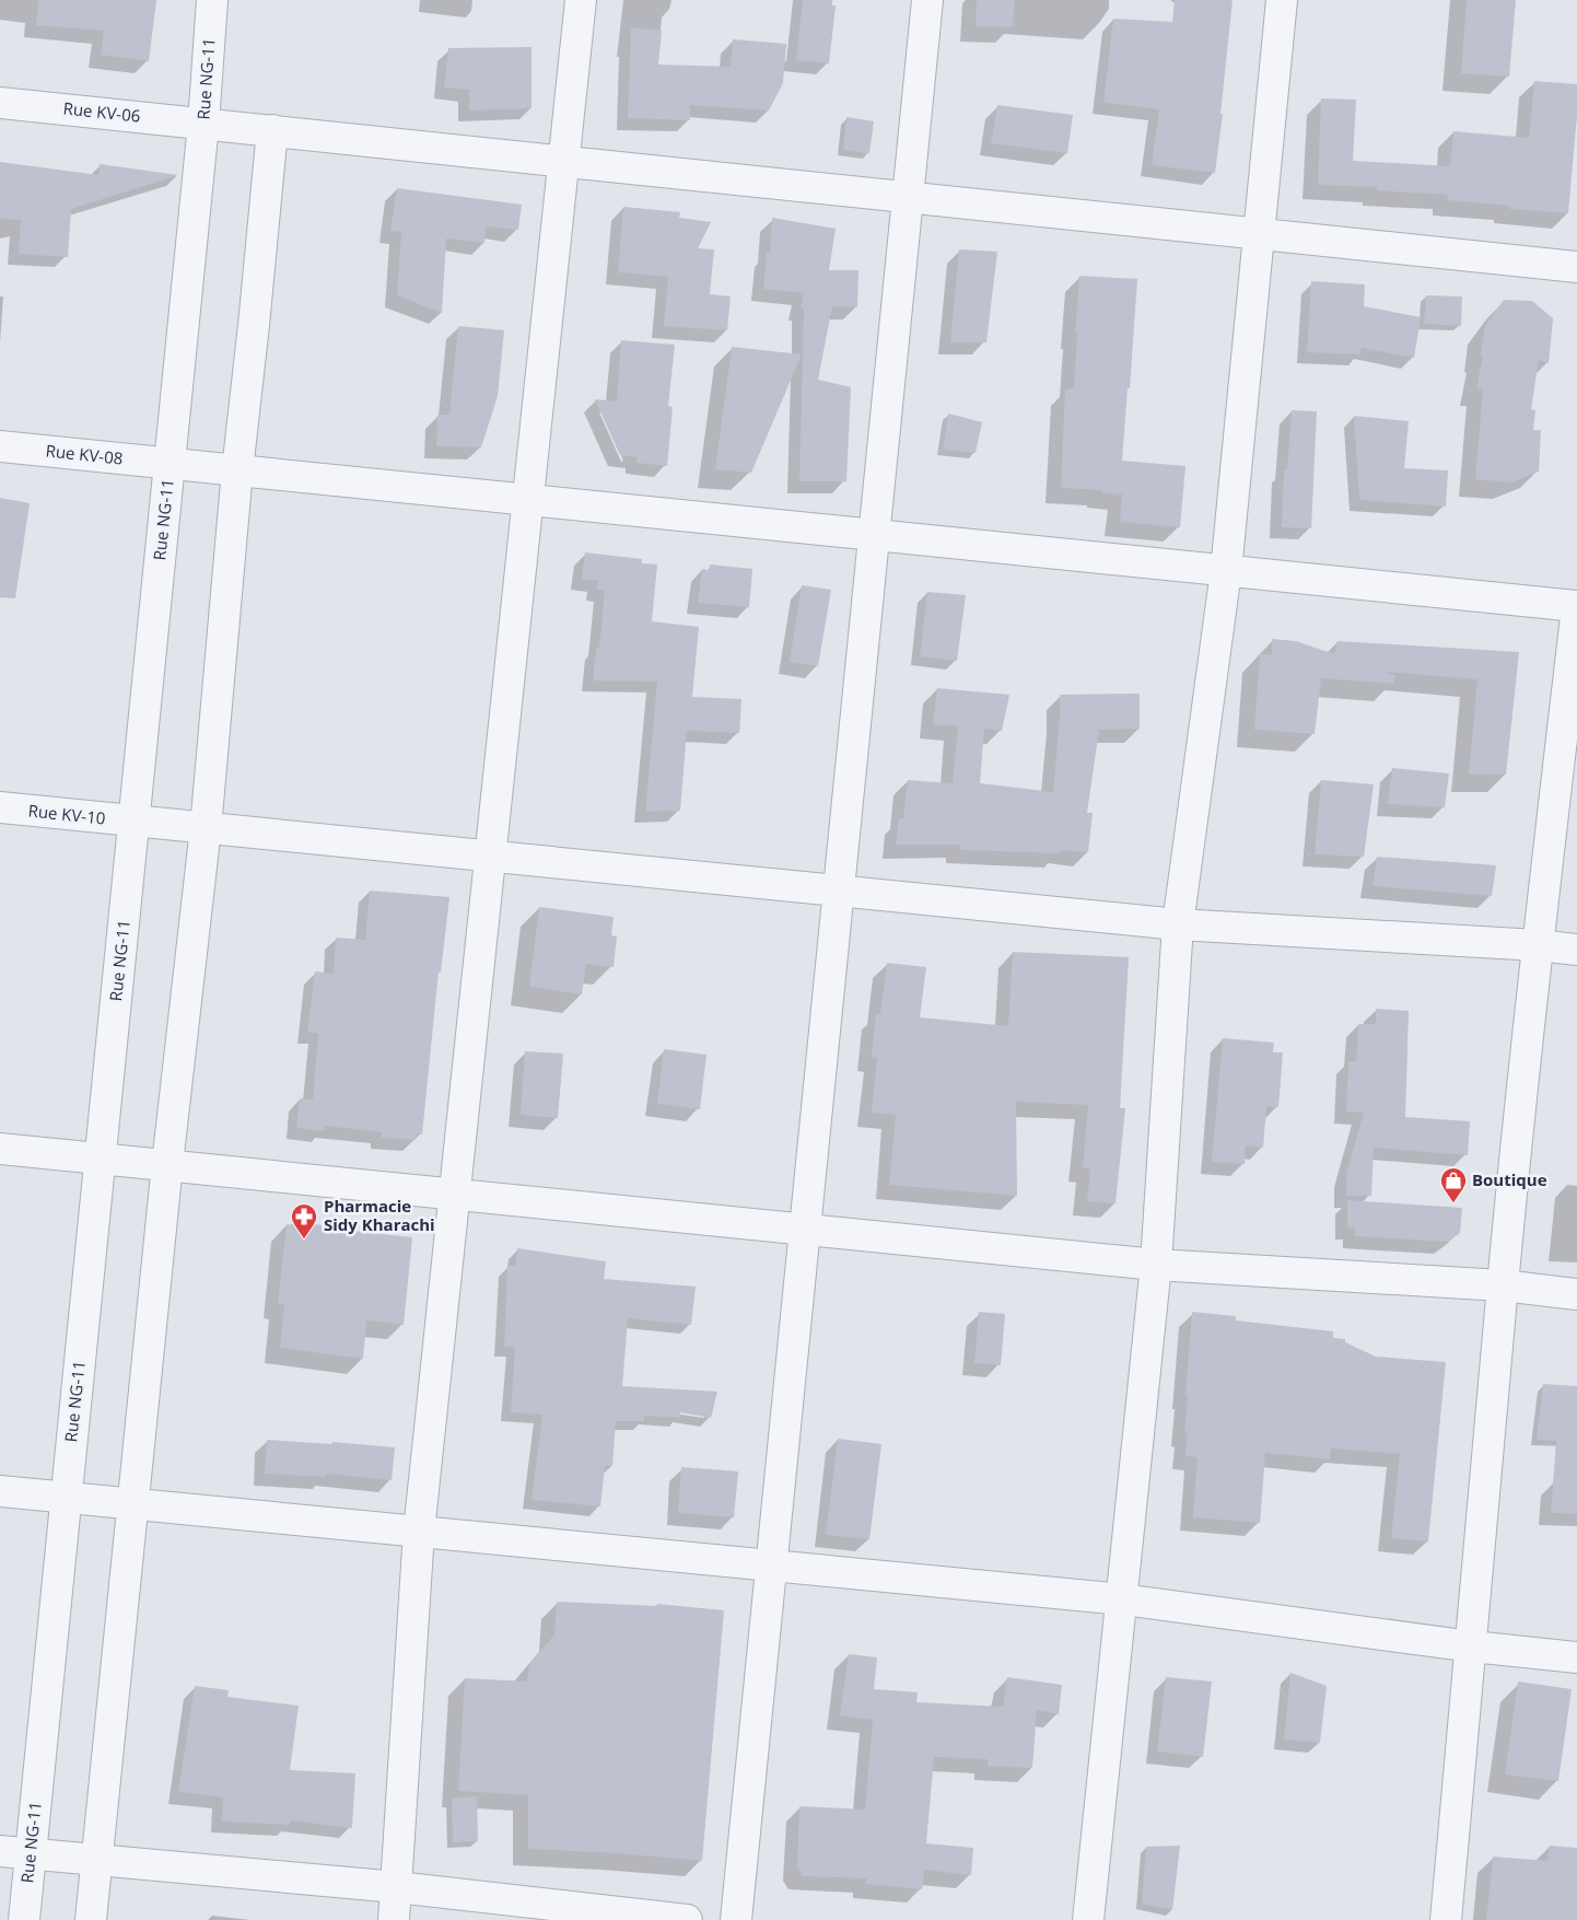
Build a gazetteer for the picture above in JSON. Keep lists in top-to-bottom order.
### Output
{
  "streets": {
    "street": [
      "Rue NG-11",
      "Rue KV-06",
      "Rue KV-08",
      "Rue KV-10"
    ]
  },
  "crossings": [
    ["Rue NG-11", "Rue KV-06"],
    ["Rue NG-11", "Rue KV-08"],
    ["Rue NG-11", "Rue KV-10"]
  ],
  "places": {
    "shop": ["Boutique"],
    "pharmacy": ["Pharmacie Sidy Kharachi"]
  }
}
